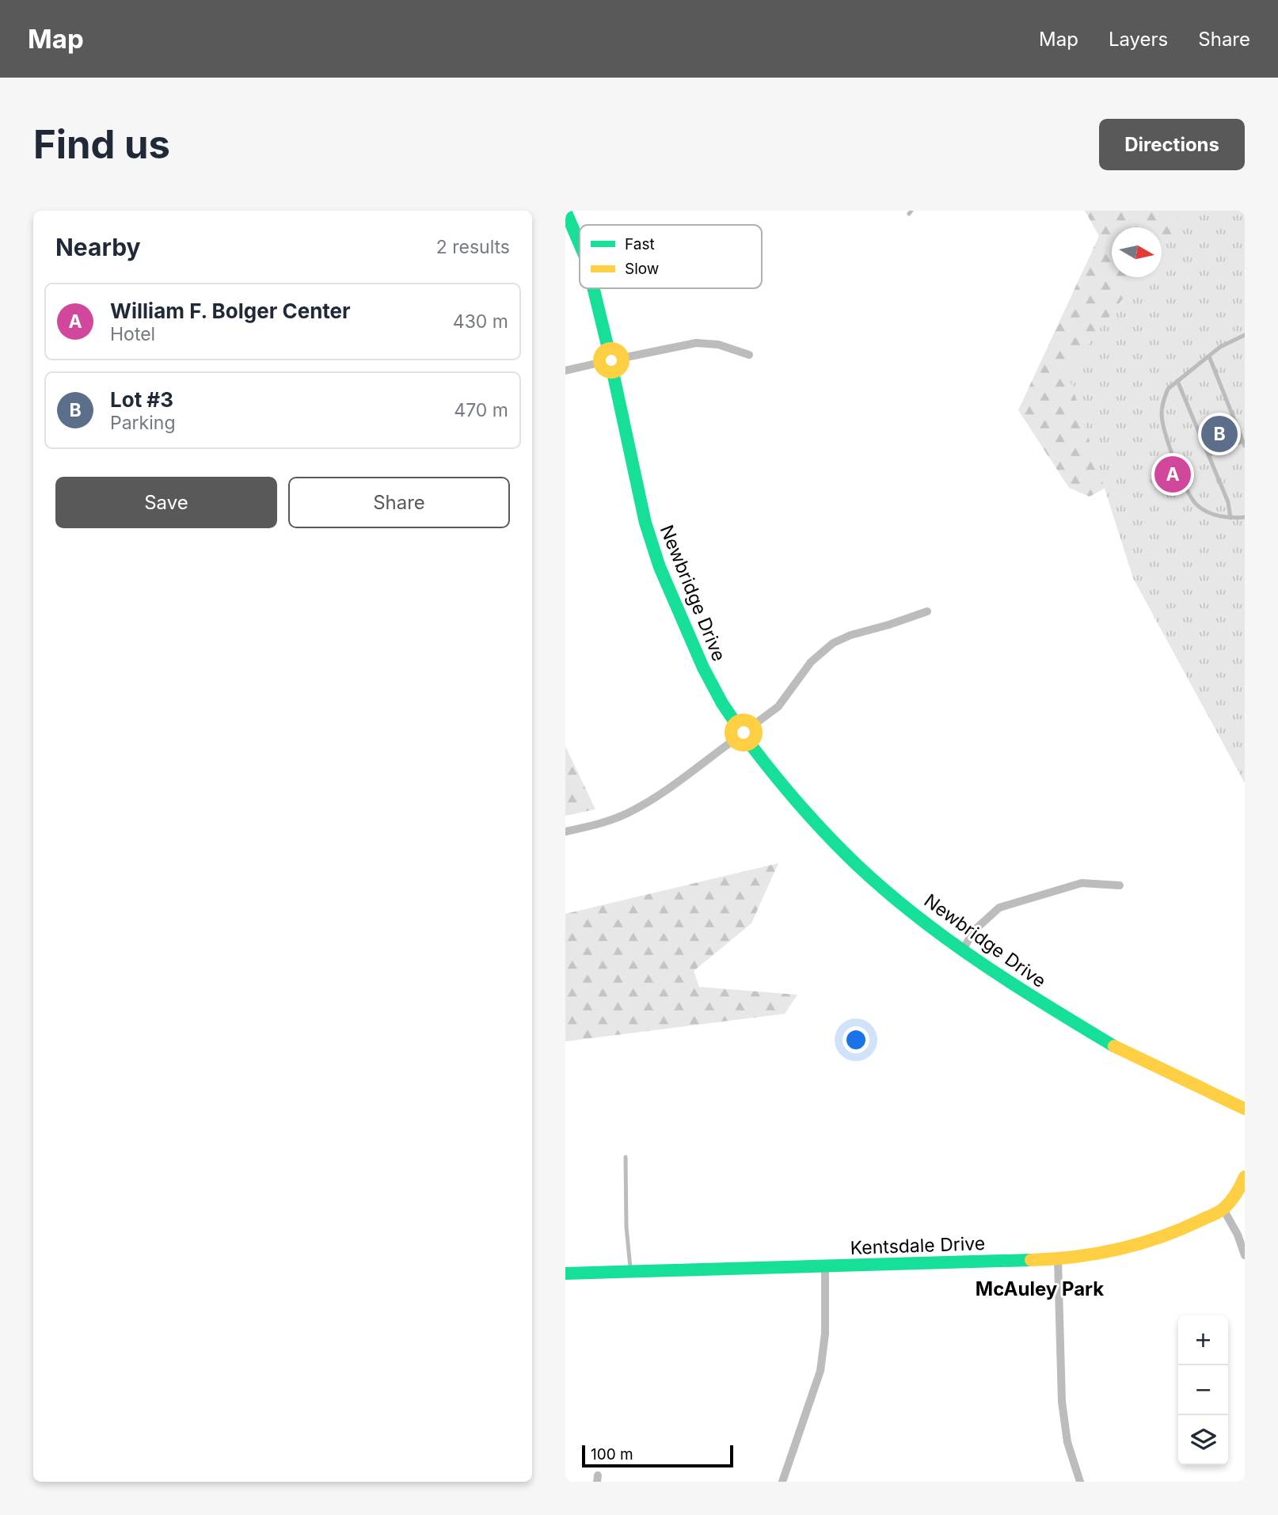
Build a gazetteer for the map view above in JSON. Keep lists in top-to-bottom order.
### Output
{
  "streets": {
    "street": ["Newbridge Drive", "Kentsdale Drive"]
  },
  "districts": ["McAuley Park"],
  "legend": ["Fast", "Slow"],
  "scale_bar": "100 m",
  "north": "right",
  "page": {
    "header": "Map",
    "nav": ["Map", "Layers", "Share"],
    "buttons": [
      "Directions",
      ["Save", "Share"]
    ],
    "title": "Find us",
    "heading": ["Nearby", "2 results"],
    "list": [
      {
        "mark": "A",
        "name": "William F. Bolger Center",
        "note": "Hotel",
        "value": "430 m"
      },
      {
        "mark": "B",
        "name": "Lot #3",
        "note": "Parking",
        "value": "470 m"
      }
    ],
    "pins": ["B", "A"],
    "map_buttons": ["+", "−"],
    "scale": "100 m"
  }
}
